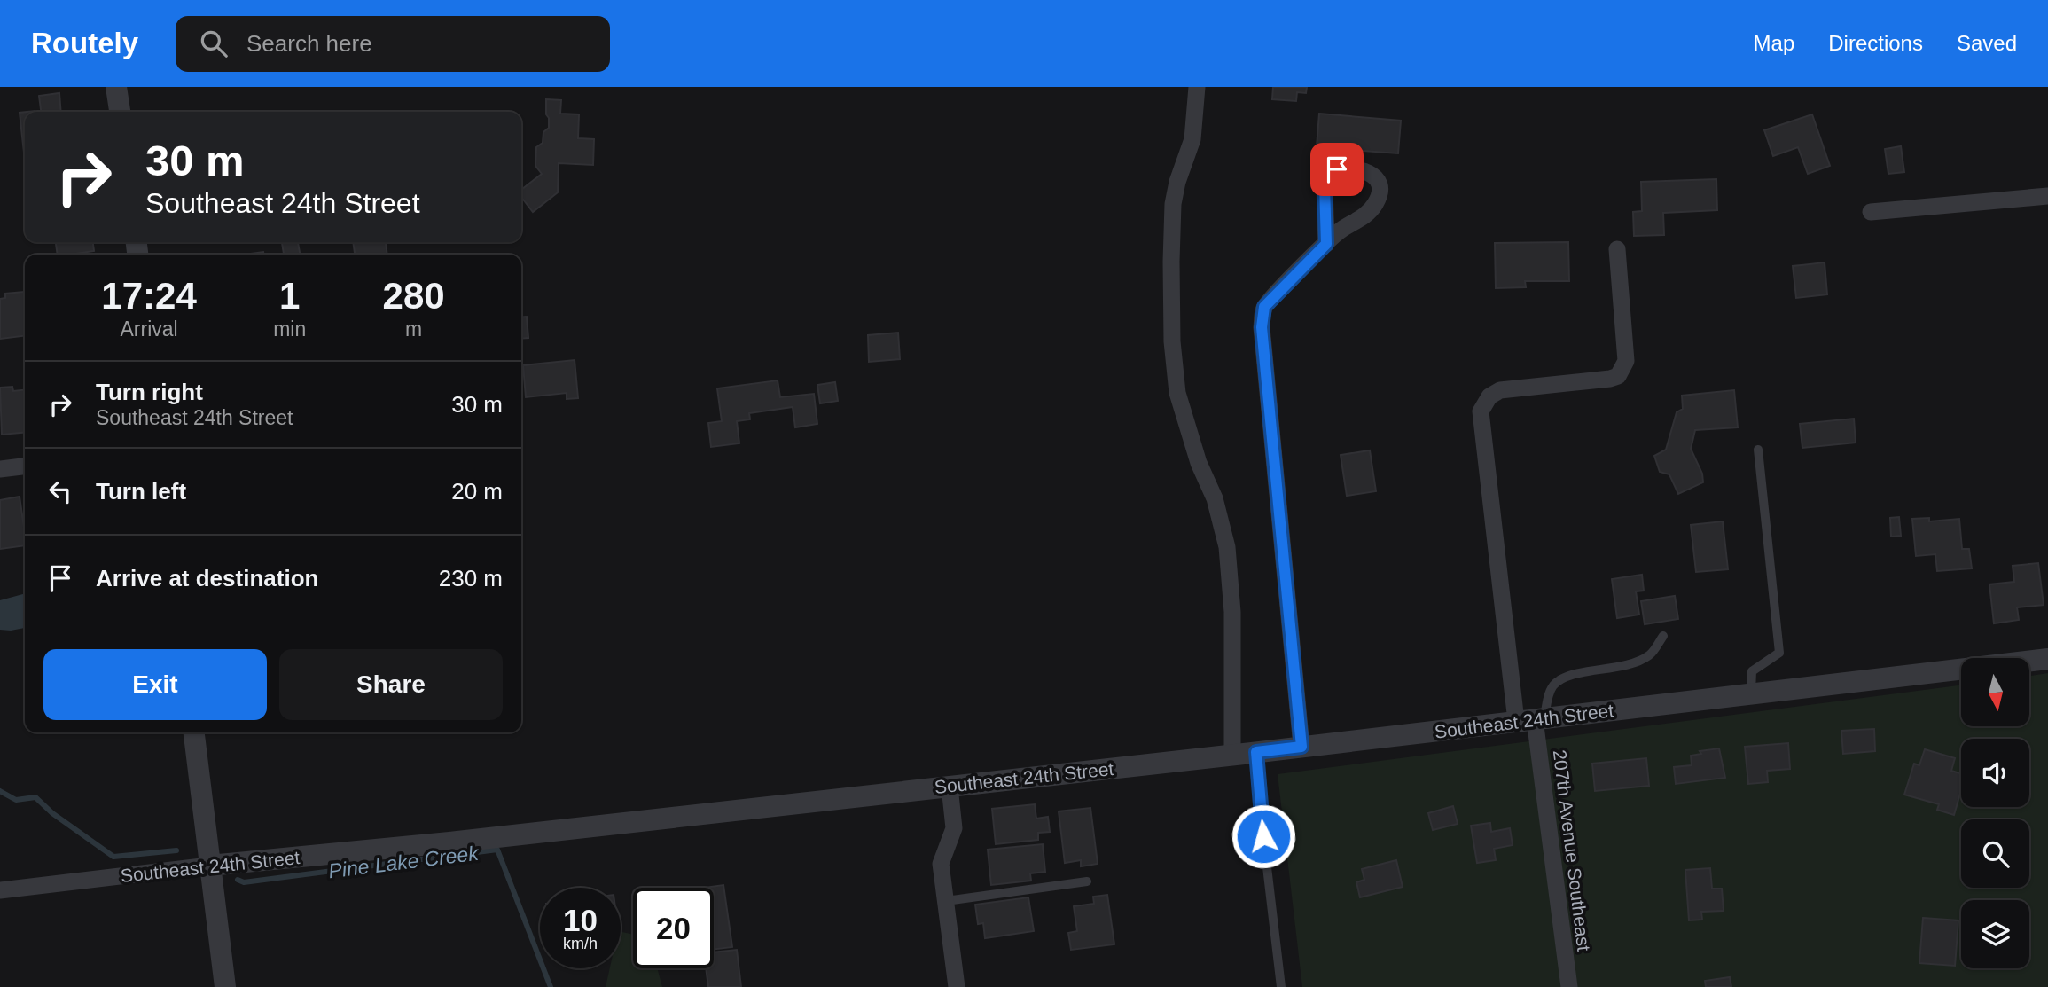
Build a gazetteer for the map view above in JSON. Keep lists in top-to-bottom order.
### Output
{
  "streets": {
    "street": ["Southeast 24th Street", "207th Avenue Southeast"]
  },
  "crossings": [
    ["Southeast 24th Street", "207th Avenue Southeast"]
  ],
  "water": ["Pine Lake Creek"],
  "north": "bottom",
  "page": {
    "header": "Routely",
    "search": "Search here",
    "nav": ["Map", "Directions", "Saved"],
    "turn": ["30 m", "Southeast 24th Street"],
    "eta": [
      "17:24",
      "Arrival",
      "1",
      "min",
      "280",
      "m"
    ],
    "list": [
      {
        "name": "Turn right",
        "note": "Southeast 24th Street",
        "value": "30 m"
      },
      {
        "name": "Turn left",
        "value": "20 m"
      },
      {
        "name": "Arrive at destination",
        "value": "230 m"
      }
    ],
    "buttons": ["Exit", "Share"],
    "speed": "10 km/h",
    "limit": "20"
  }
}
